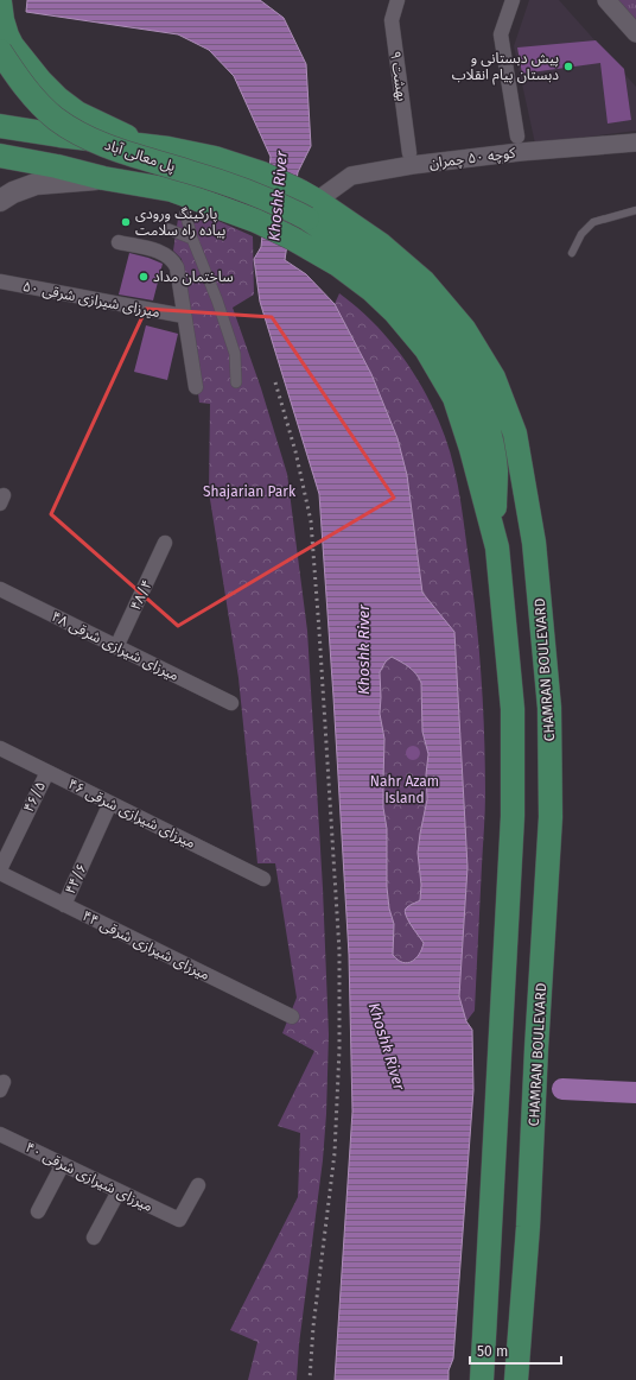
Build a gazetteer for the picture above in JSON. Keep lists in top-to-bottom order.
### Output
{
  "streets": {
    "main road": ["پل معالی آباد", "CHAMRAN BOULEVARD"],
    "street": [
      "۹ بهشت",
      "کوچه ۵۰ چمران",
      "۵۰ میرزای شیرازی شرقی",
      "۴۸/۴",
      "۴۸ میرزای شیرازی شرقی",
      "۴۶/۵",
      "۴۶ میرزای شیرازی شرقی",
      "۴۴/۶",
      "۴۴ میرزای شیرازی شرقی",
      "۴۰ میرزای شیرازی شرقی"
    ]
  },
  "crossings": [
    ["پل معالی آباد", "کوچه ۵۰ چمران"],
    ["پل معالی آباد", "CHAMRAN BOULEVARD"],
    ["کوچه ۵۰ چمران", "CHAMRAN BOULEVARD"],
    ["۴۸/۴", "۴۸ میرزای شیرازی شرقی"],
    ["۴۶/۵", "۴۶ میرزای شیرازی شرقی"],
    ["۴۶/۵", "۴۴ میرزای شیرازی شرقی"],
    ["۴۶ میرزای شیرازی شرقی", "۴۴/۶"],
    ["۴۴/۶", "۴۴ میرزای شیرازی شرقی"]
  ],
  "water": ["Khoshk River"],
  "parks": ["Shajarian Park", "Nahr Azam Island"],
  "places": ["پیش دبستانی و دبستان پیام انقلاب", "پارکینگ ورودی پیاده راه سلامت", "ساختمان مداد"],
  "scale_bar": "50 m"
}
